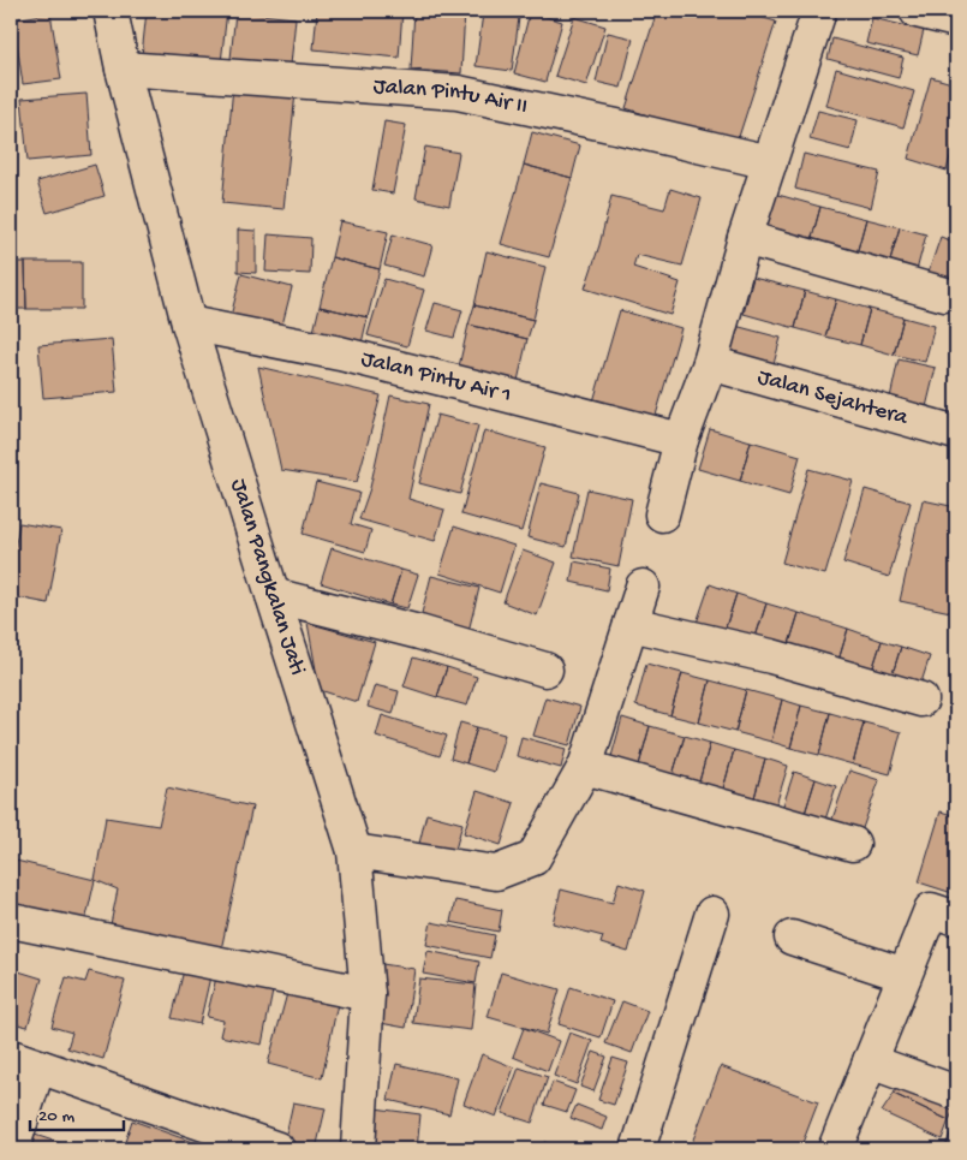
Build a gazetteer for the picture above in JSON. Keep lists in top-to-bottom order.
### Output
{
  "streets": {
    "street": [
      "Jalan Pintu Air II",
      "Jalan Pintu Air 1",
      "Jalan Sejahtera",
      "Jalan Pangkalan Jati"
    ]
  },
  "crossings": [
    ["Jalan Pintu Air II", "Jalan Pangkalan Jati"],
    ["Jalan Pintu Air 1", "Jalan Pangkalan Jati"]
  ],
  "scale_bar": "20 m"
}
